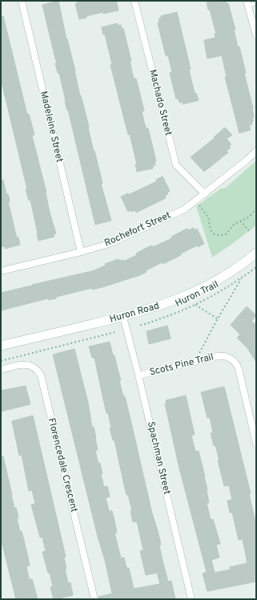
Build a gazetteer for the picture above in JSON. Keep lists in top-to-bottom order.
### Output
{
  "streets": {
    "main road": ["Huron Road"],
    "street": [
      "Machado Street",
      "Madeleine Street",
      "Rochefort Street",
      "Scots Pine Trail",
      "Spachman Street",
      "Florencedale Crescent"
    ],
    "path": ["Huron Trail"]
  },
  "crossings": [
    ["Machado Street", "Rochefort Street"],
    ["Madeleine Street", "Rochefort Street"],
    ["Huron Road", "Spachman Street"],
    ["Scots Pine Trail", "Spachman Street"]
  ]
}
